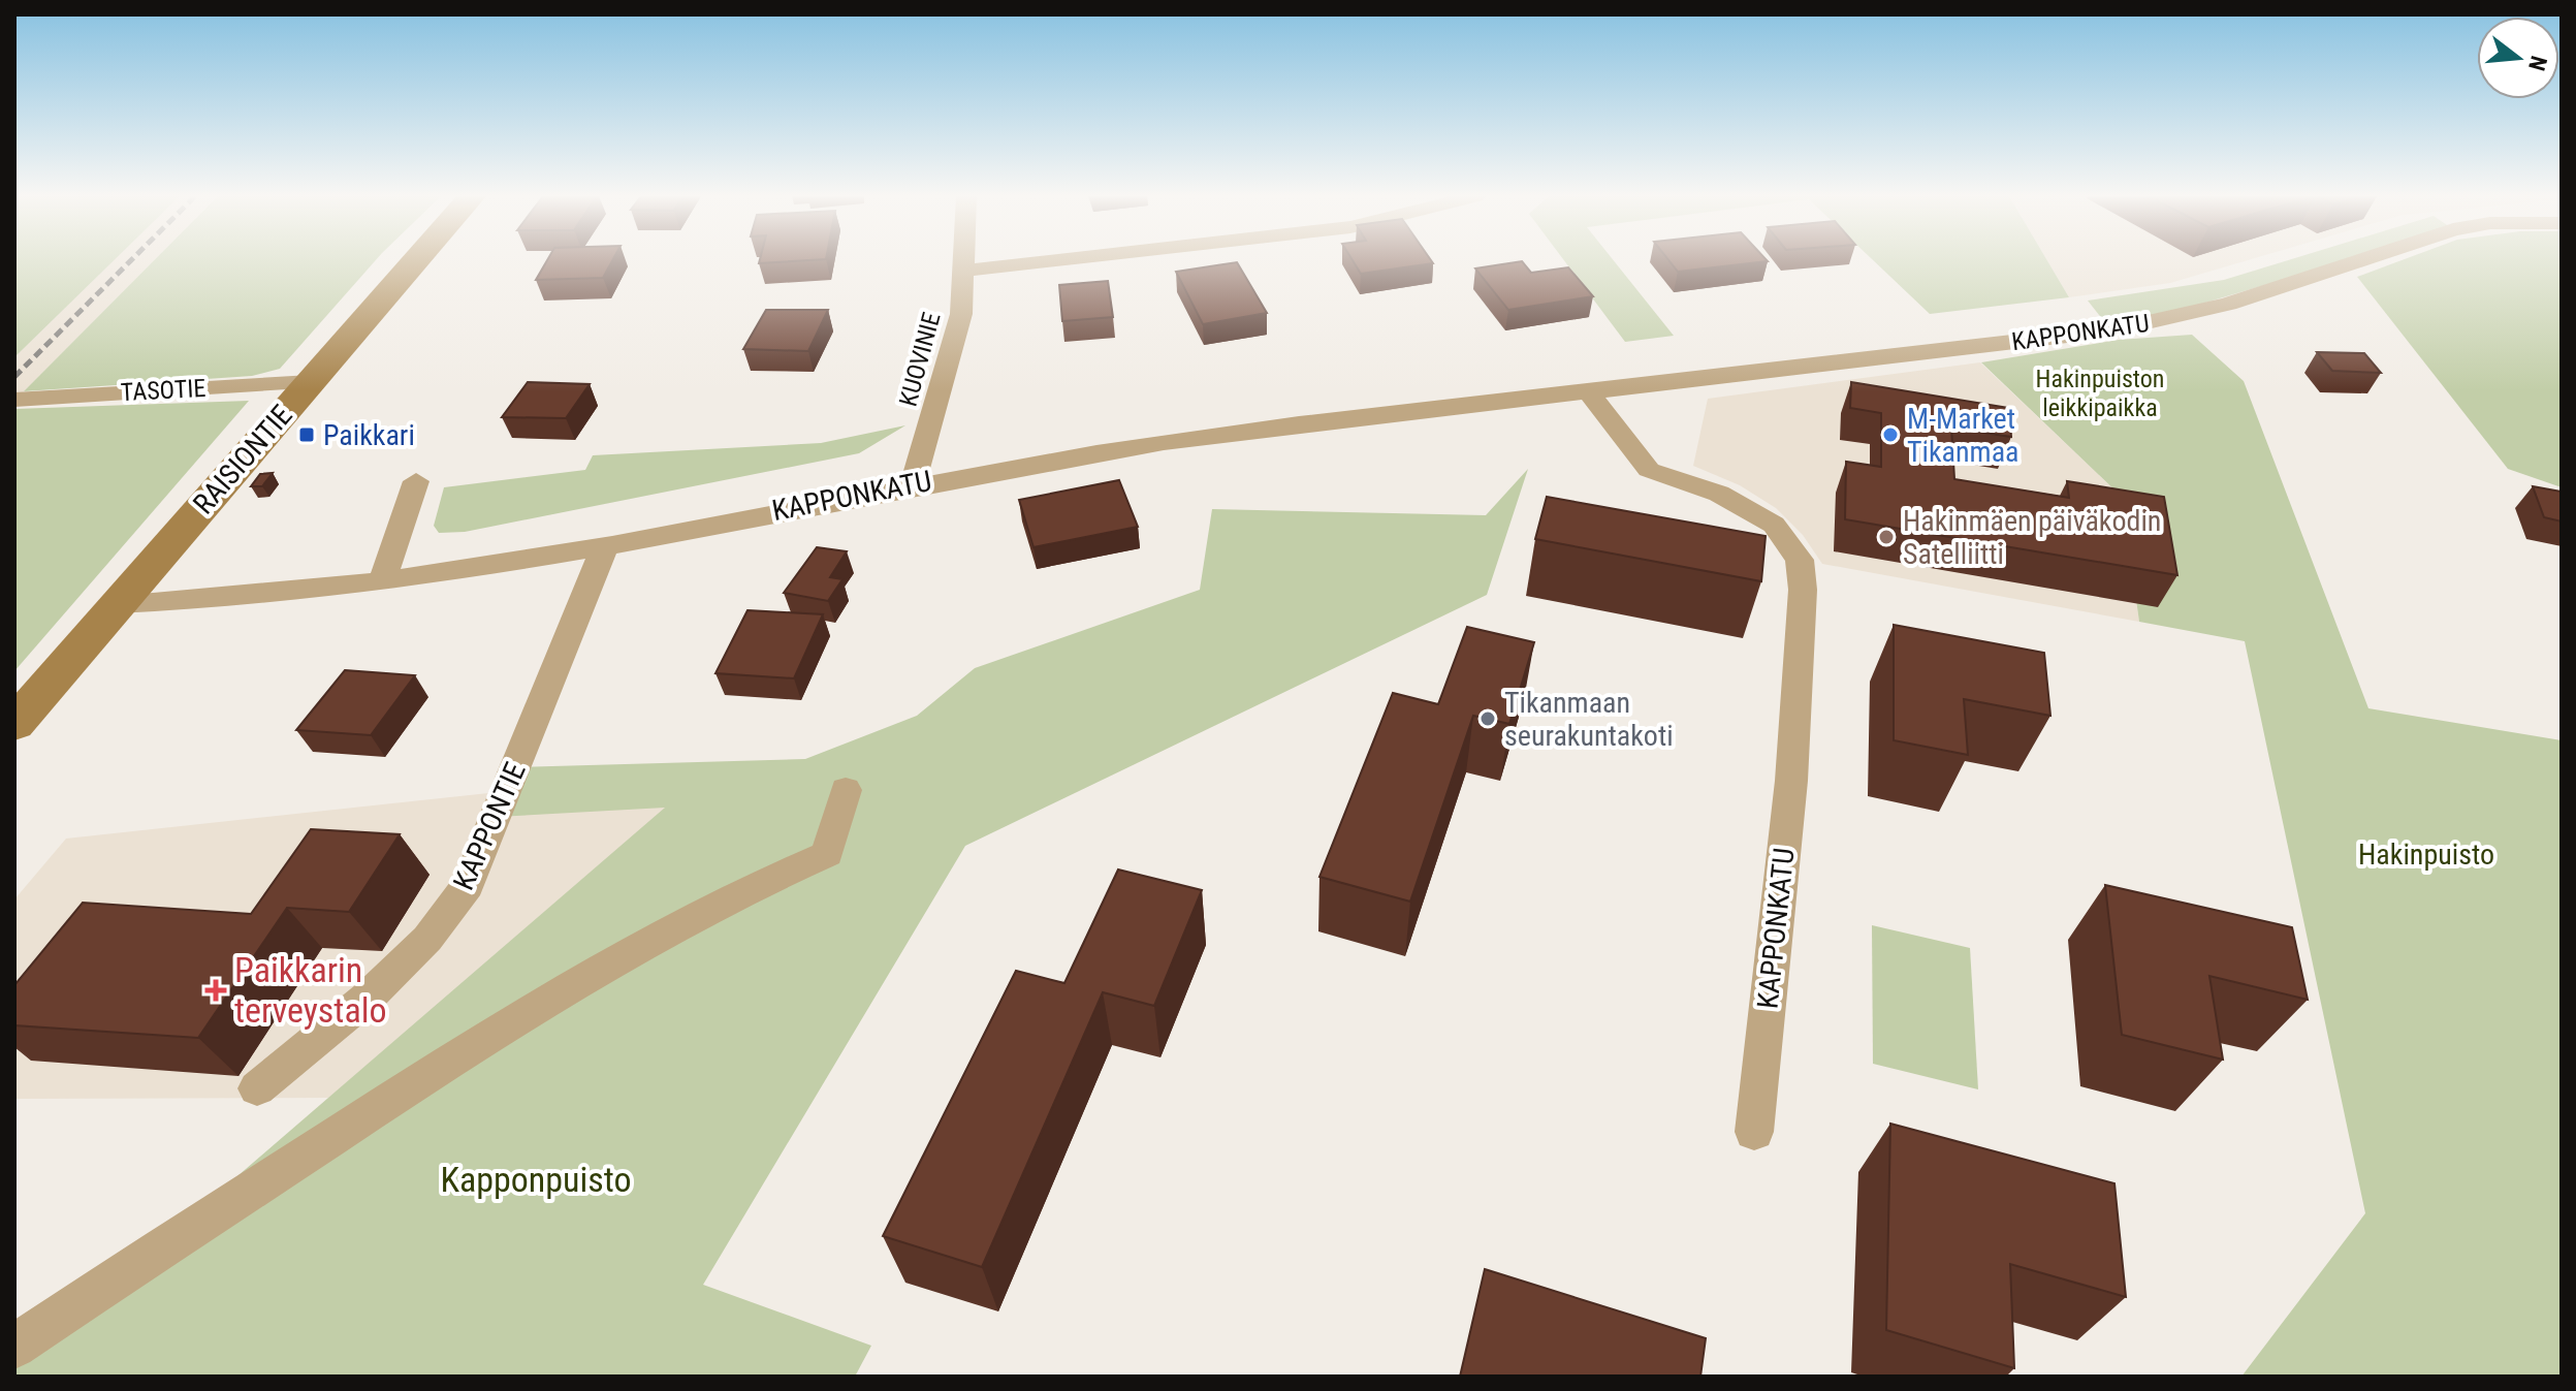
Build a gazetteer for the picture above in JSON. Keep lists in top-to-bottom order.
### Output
{
  "streets": {
    "main road": ["RAISIONTIE"],
    "street": [
      "KAPPONKATU",
      "KUOVINIE",
      "TASOTIE",
      "KAPPONTIE"
    ]
  },
  "crossings": [
    ["KAPPONKATU", "KUOVINIE"],
    ["KAPPONKATU", "RAISIONTIE"],
    ["KAPPONKATU", "KAPPONTIE"],
    ["TASOTIE", "RAISIONTIE"]
  ],
  "parks": ["Hakinpuiston leikkipaikka", "Hakinpuisto", "Kapponpuisto"],
  "places": {
    "transit": ["Paikkari"],
    "other": ["M-Market Tikanmaa", "Hakinmäen päiväkodin Satelliitti", "Tikanmaan seurakuntakoti"],
    "health": ["Paikkarin terveystalo"]
  },
  "north": "right"
}
